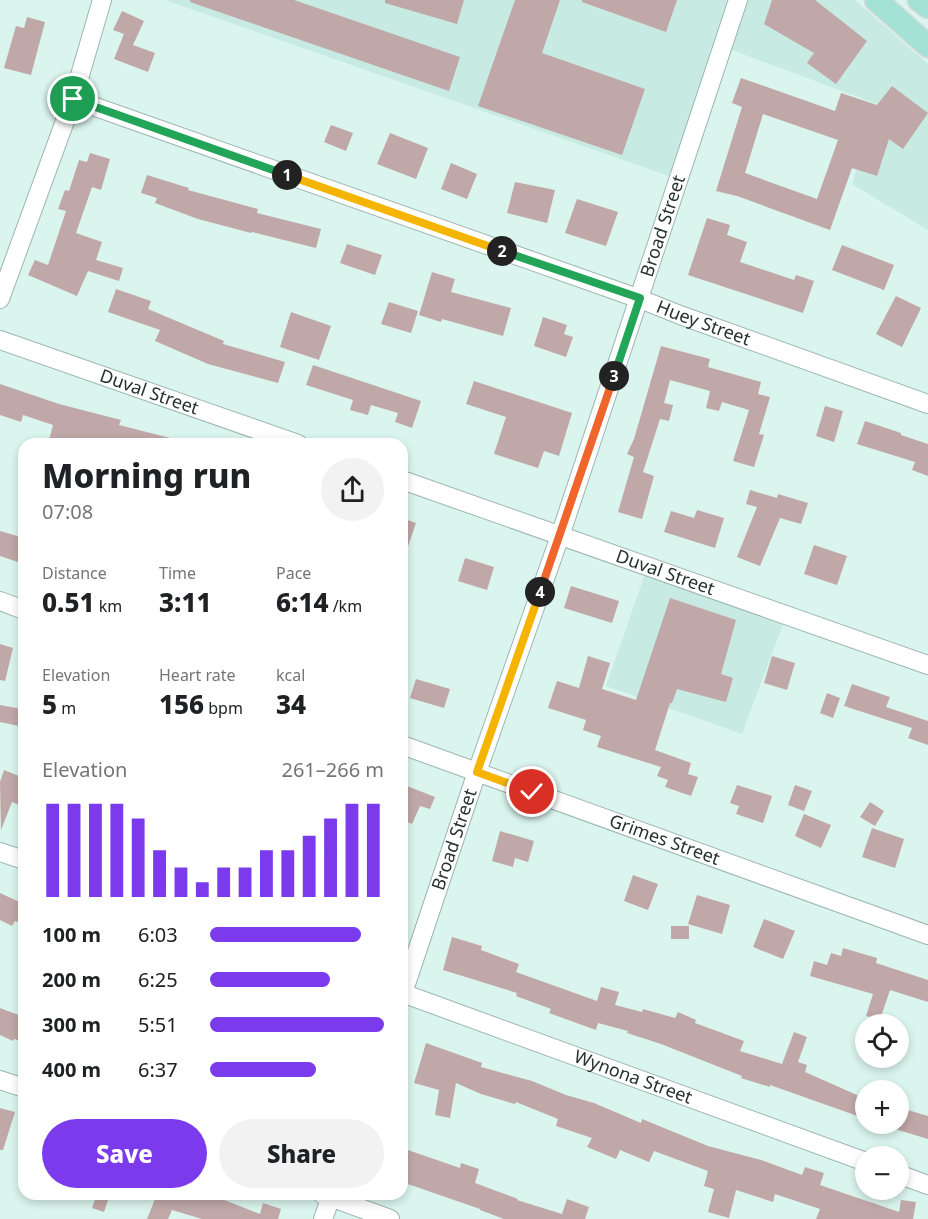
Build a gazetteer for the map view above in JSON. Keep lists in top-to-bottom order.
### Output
{
  "streets": {
    "street": [
      "Broad Street",
      "Huey Street",
      "Duval Street",
      "Grimes Street",
      "Wynona Street"
    ]
  },
  "crossings": [
    ["Broad Street", "Huey Street"],
    ["Broad Street", "Duval Street"],
    ["Broad Street", "Grimes Street"]
  ],
  "page": {
    "pins": [
      "1",
      "2",
      "3",
      "4"
    ],
    "heading": ["Morning run", "07:08"],
    "stats": [
      ["Distance", "0.51 km"],
      ["Time", "3:11"],
      ["Pace", "6:14 /km"],
      ["Elevation", "5 m"],
      ["Heart rate", "156 bpm"],
      ["kcal", "34"]
    ],
    "chart": ["Elevation", "261–266 m"],
    "list": [
      {
        "name": "100 m",
        "note": "6:03"
      },
      {
        "name": "200 m",
        "note": "6:25"
      },
      {
        "name": "300 m",
        "note": "5:51"
      },
      {
        "name": "400 m",
        "note": "6:37"
      }
    ],
    "map_buttons": ["+", "−"],
    "buttons": ["Save", "Share"]
  }
}
